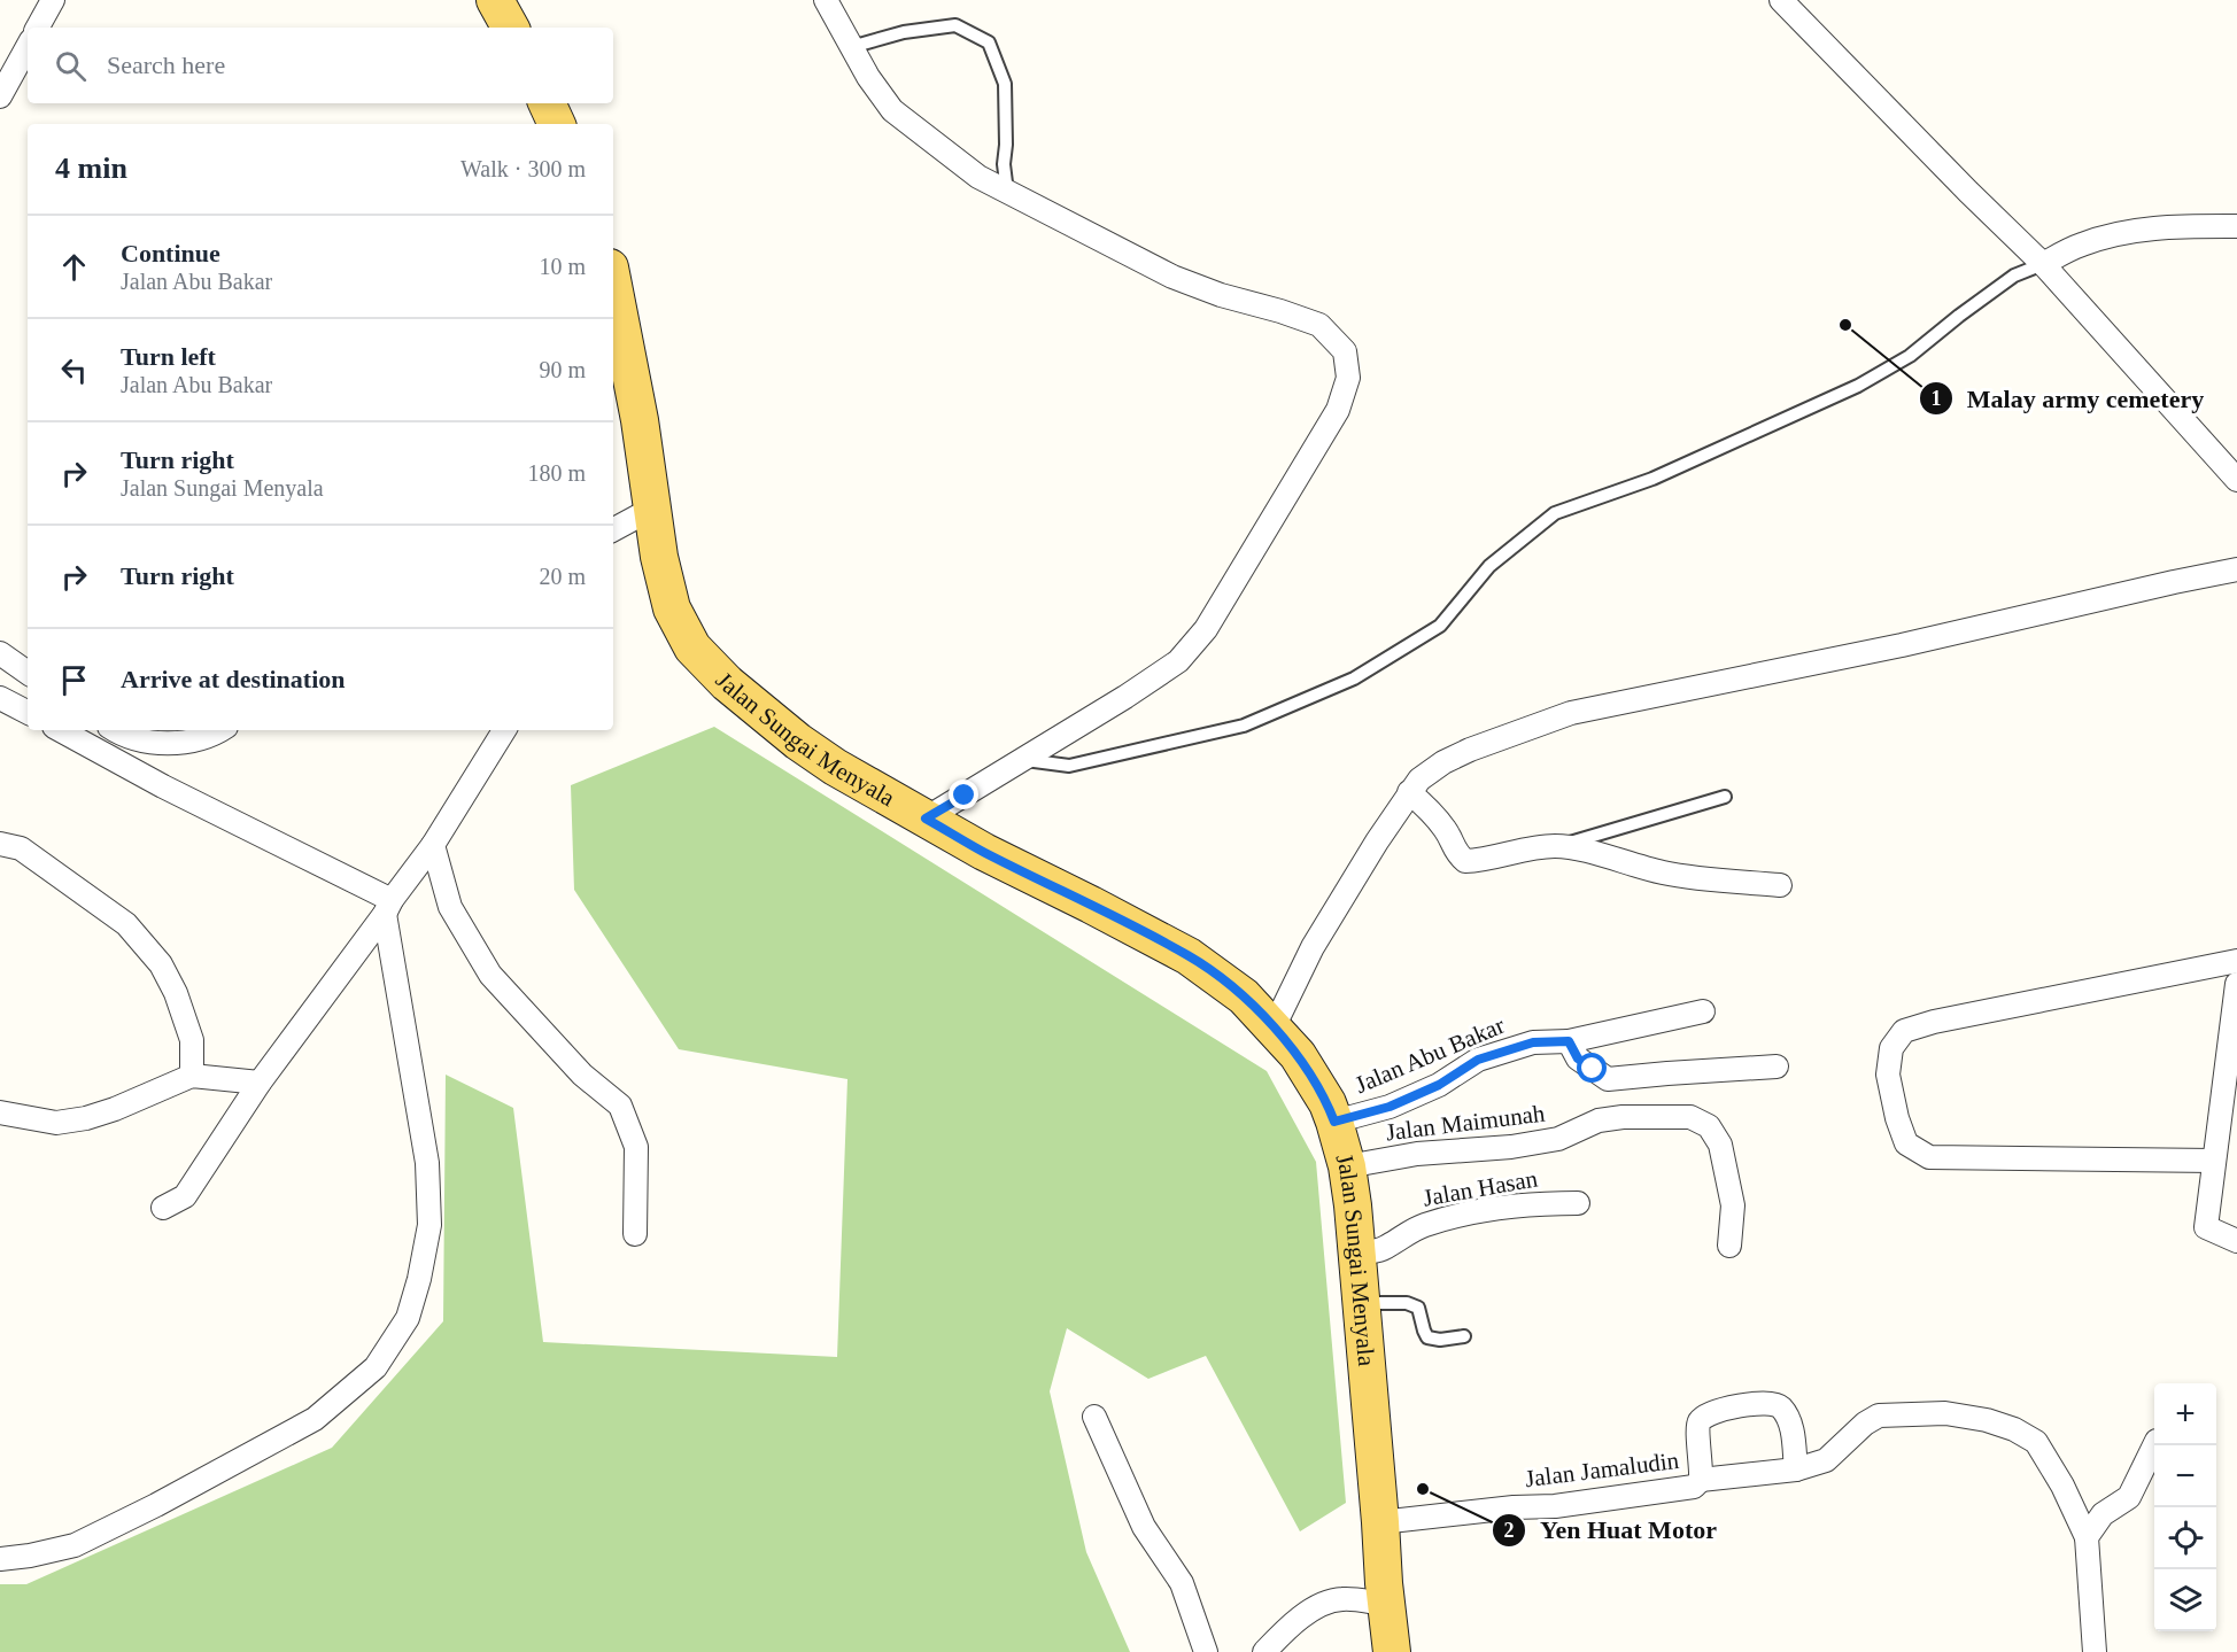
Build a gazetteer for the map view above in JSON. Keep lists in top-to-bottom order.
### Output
{
  "streets": {
    "main road": ["Jalan Sungai Menyala"],
    "street": [
      "Jalan Abu Bakar",
      "Jalan Maimunah",
      "Jalan Hasan",
      "Jalan Jamaludin"
    ]
  },
  "crossings": [
    ["Jalan Sungai Menyala", "Jalan Abu Bakar"],
    ["Jalan Sungai Menyala", "Jalan Maimunah"],
    ["Jalan Sungai Menyala", "Jalan Hasan"],
    ["Jalan Sungai Menyala", "Jalan Jamaludin"]
  ],
  "places": ["Malay army cemetery", "Yen Huat Motor"],
  "page": {
    "search": "Search here",
    "heading": ["4 min", "Walk · 300 m"],
    "list": [
      ["Continue", "Jalan Abu Bakar", "10 m"],
      ["Turn left", "Jalan Abu Bakar", "90 m"],
      ["Turn right", "Jalan Sungai Menyala", "180 m"],
      ["Turn right", "20 m"],
      "Arrive at destination"
    ],
    "map_buttons": ["+", "−"]
  }
}
